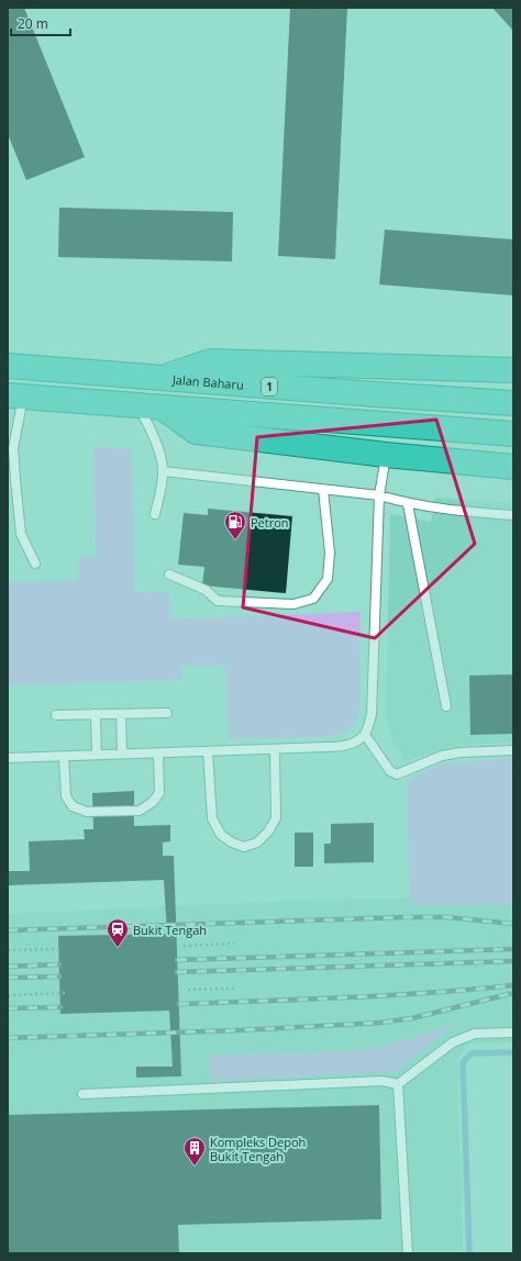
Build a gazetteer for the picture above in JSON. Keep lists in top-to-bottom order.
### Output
{
  "streets": {
    "highway": ["Jalan Baharu", "1"]
  },
  "places": {
    "fuel station": ["Petron"],
    "station": ["Bukit Tengah"],
    "building": ["Kompleks Depoh Bukit Tengah"]
  },
  "scale_bar": "20 m"
}
